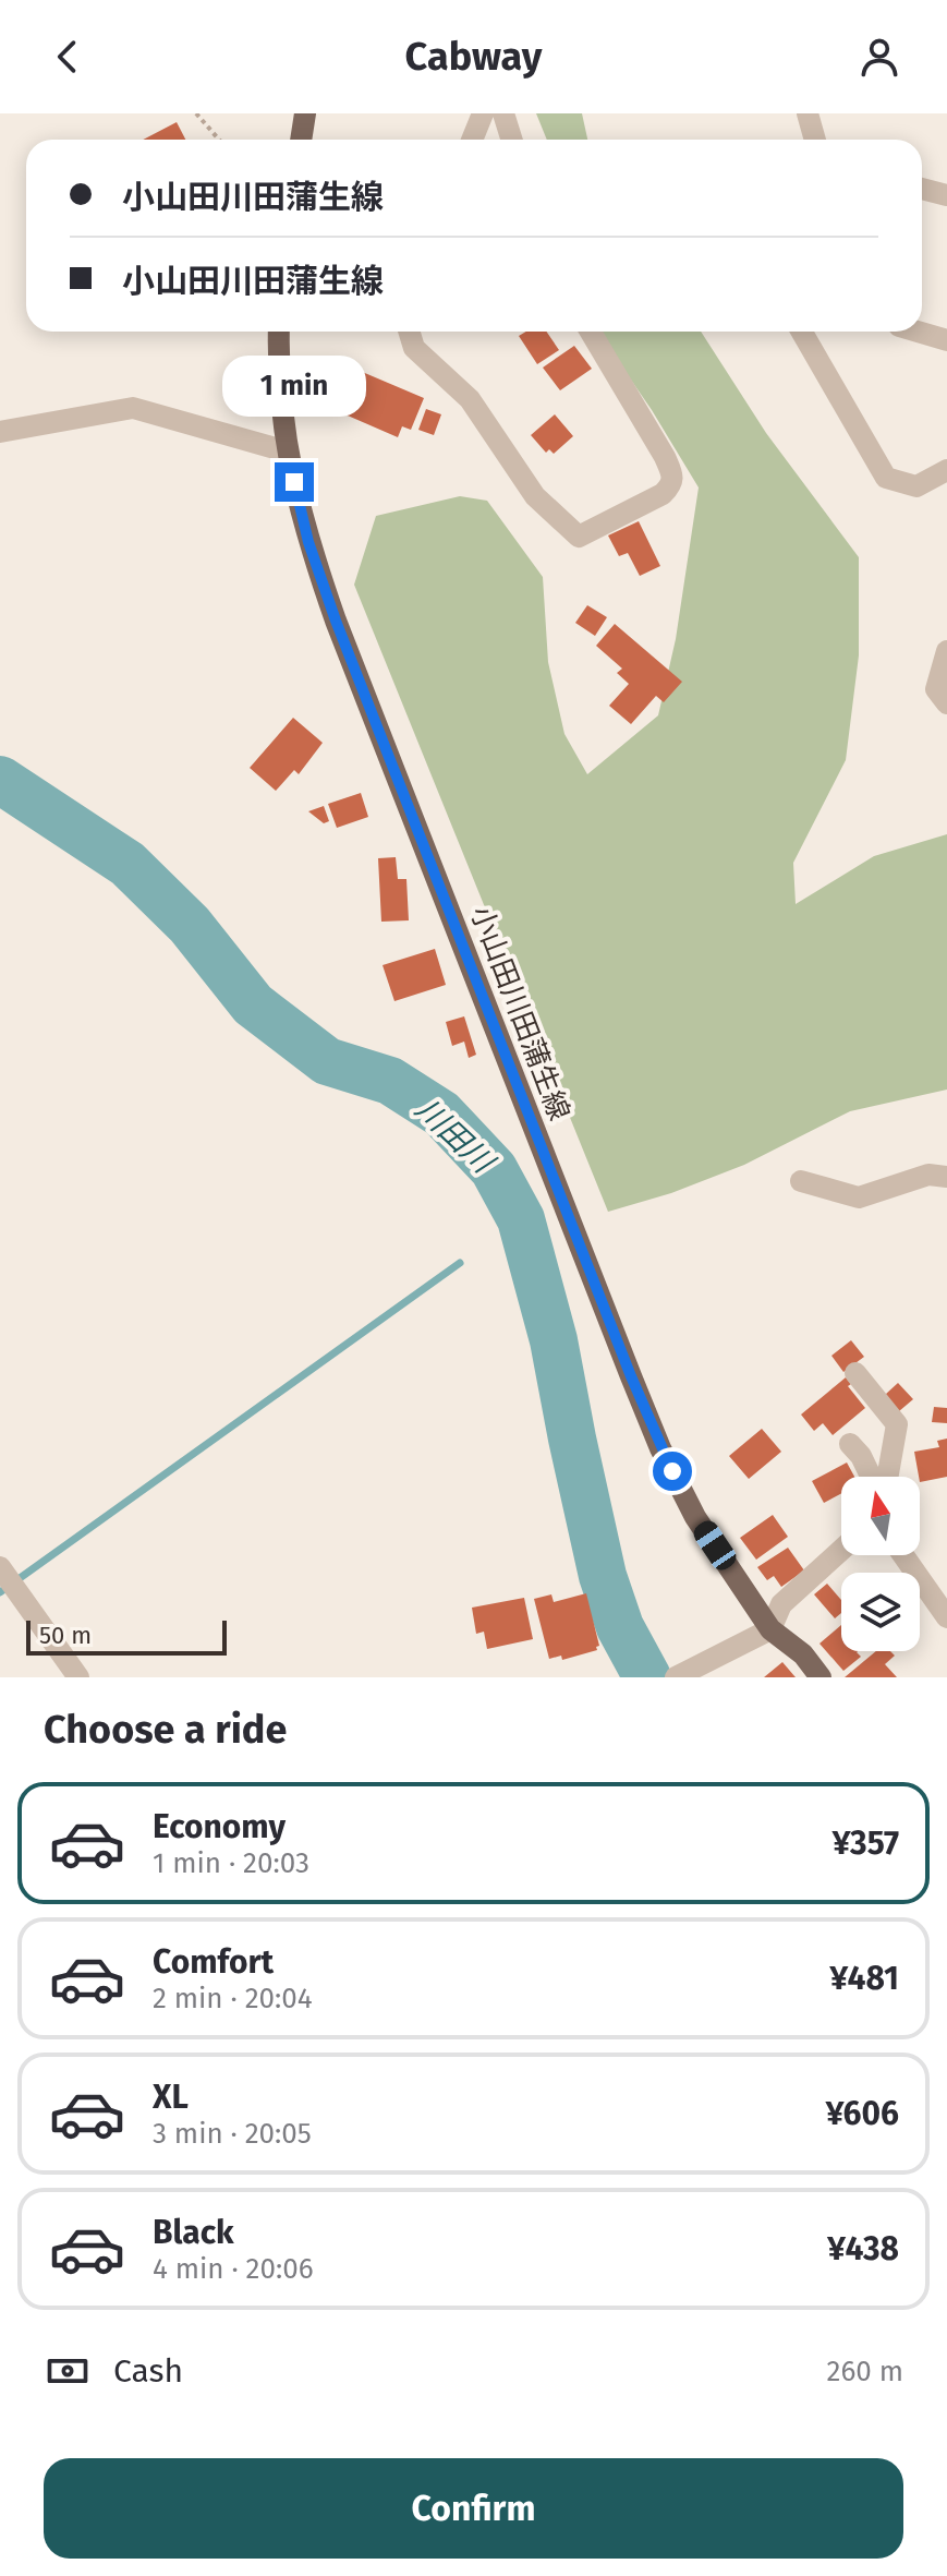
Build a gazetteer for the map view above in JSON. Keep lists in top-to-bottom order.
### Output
{
  "streets": {
    "main road": ["小山田川田蒲生線"]
  },
  "water": ["川田川"],
  "scale_bar": "50 m",
  "north": "top",
  "page": {
    "header": "Cabway",
    "banner": ["小山田川田蒲生線", "小山田川田蒲生線"],
    "bubble": "1 min",
    "scale": "50 m",
    "heading": "Choose a ride",
    "list": [
      {
        "name": "Economy",
        "note": "1 min · 20:03",
        "value": "¥357"
      },
      {
        "name": "Comfort",
        "note": "2 min · 20:04",
        "value": "¥481"
      },
      {
        "name": "XL",
        "note": "3 min · 20:05",
        "value": "¥606"
      },
      {
        "name": "Black",
        "note": "4 min · 20:06",
        "value": "¥438"
      }
    ],
    "pay": ["Cash", "260 m"],
    "buttons": "Confirm"
  }
}
